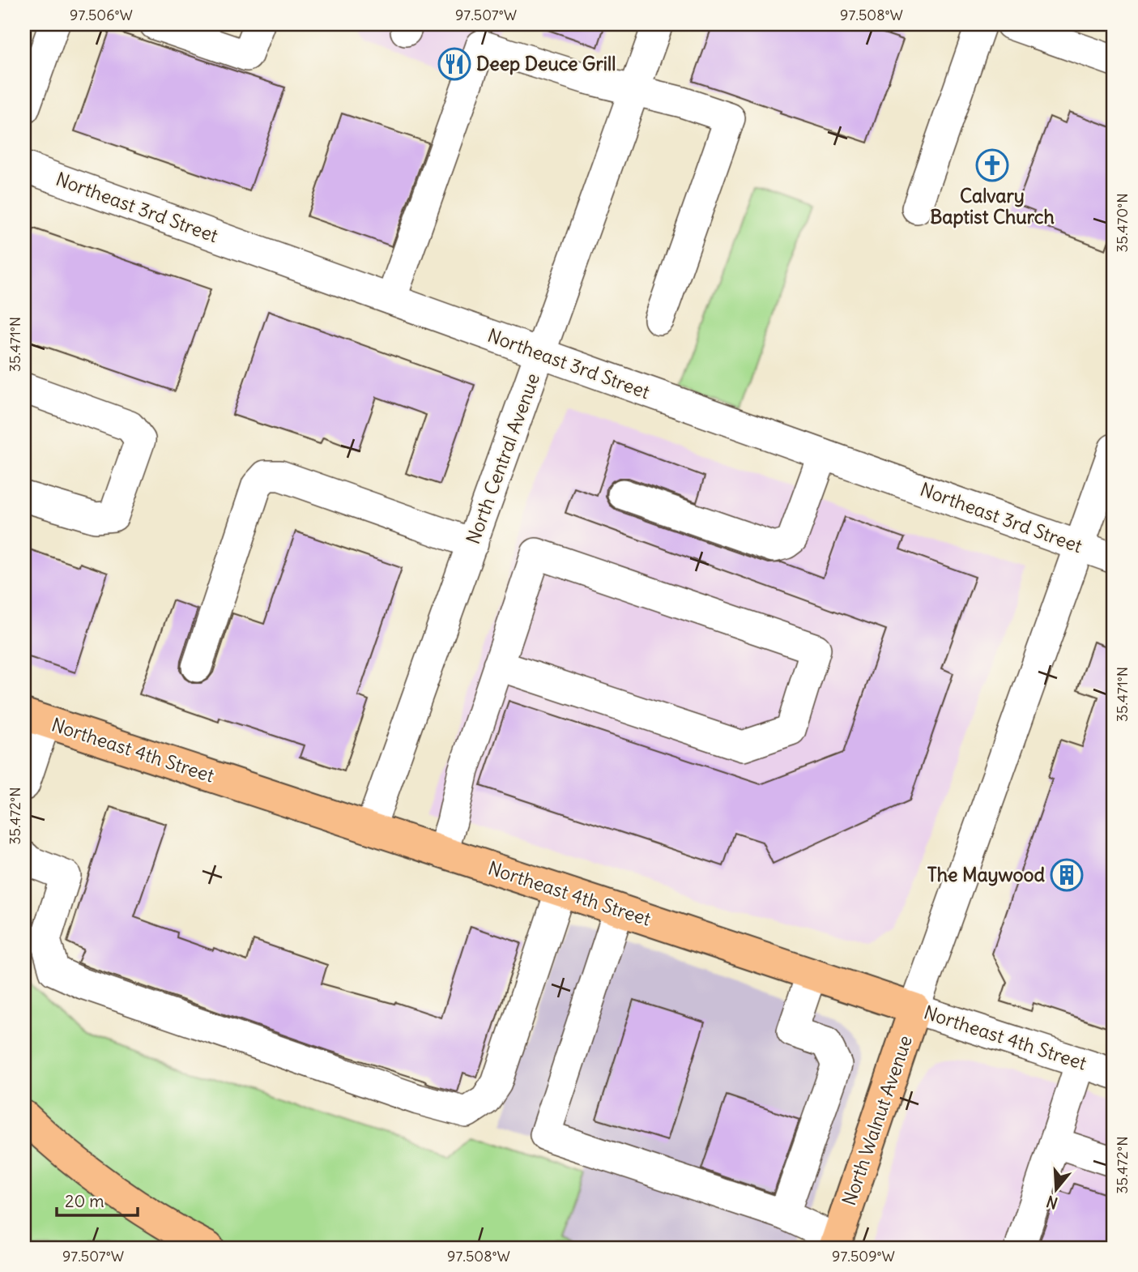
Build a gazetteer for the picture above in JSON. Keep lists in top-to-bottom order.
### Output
{
  "streets": {
    "main road": ["Northeast 4th Street", "North Walnut Avenue"],
    "street": ["Northeast 3rd Street", "North Central Avenue"]
  },
  "crossings": [
    ["Northeast 3rd Street", "North Central Avenue"],
    ["Northeast 3rd Street", "North Walnut Avenue"],
    ["North Central Avenue", "Northeast 4th Street"],
    ["Northeast 4th Street", "North Walnut Avenue"]
  ],
  "places": {
    "restaurant": ["Deep Deuce Grill"],
    "church": ["Calvary Baptist Church"],
    "building": ["The Maywood"]
  },
  "scale_bar": "20 m",
  "north": "bottom",
  "coordinates": [
    "97.506°W",
    "97.507°W",
    "97.508°W",
    "35.470°N",
    "35.471°N",
    "35.472°N",
    "97.509°W"
  ]
}
